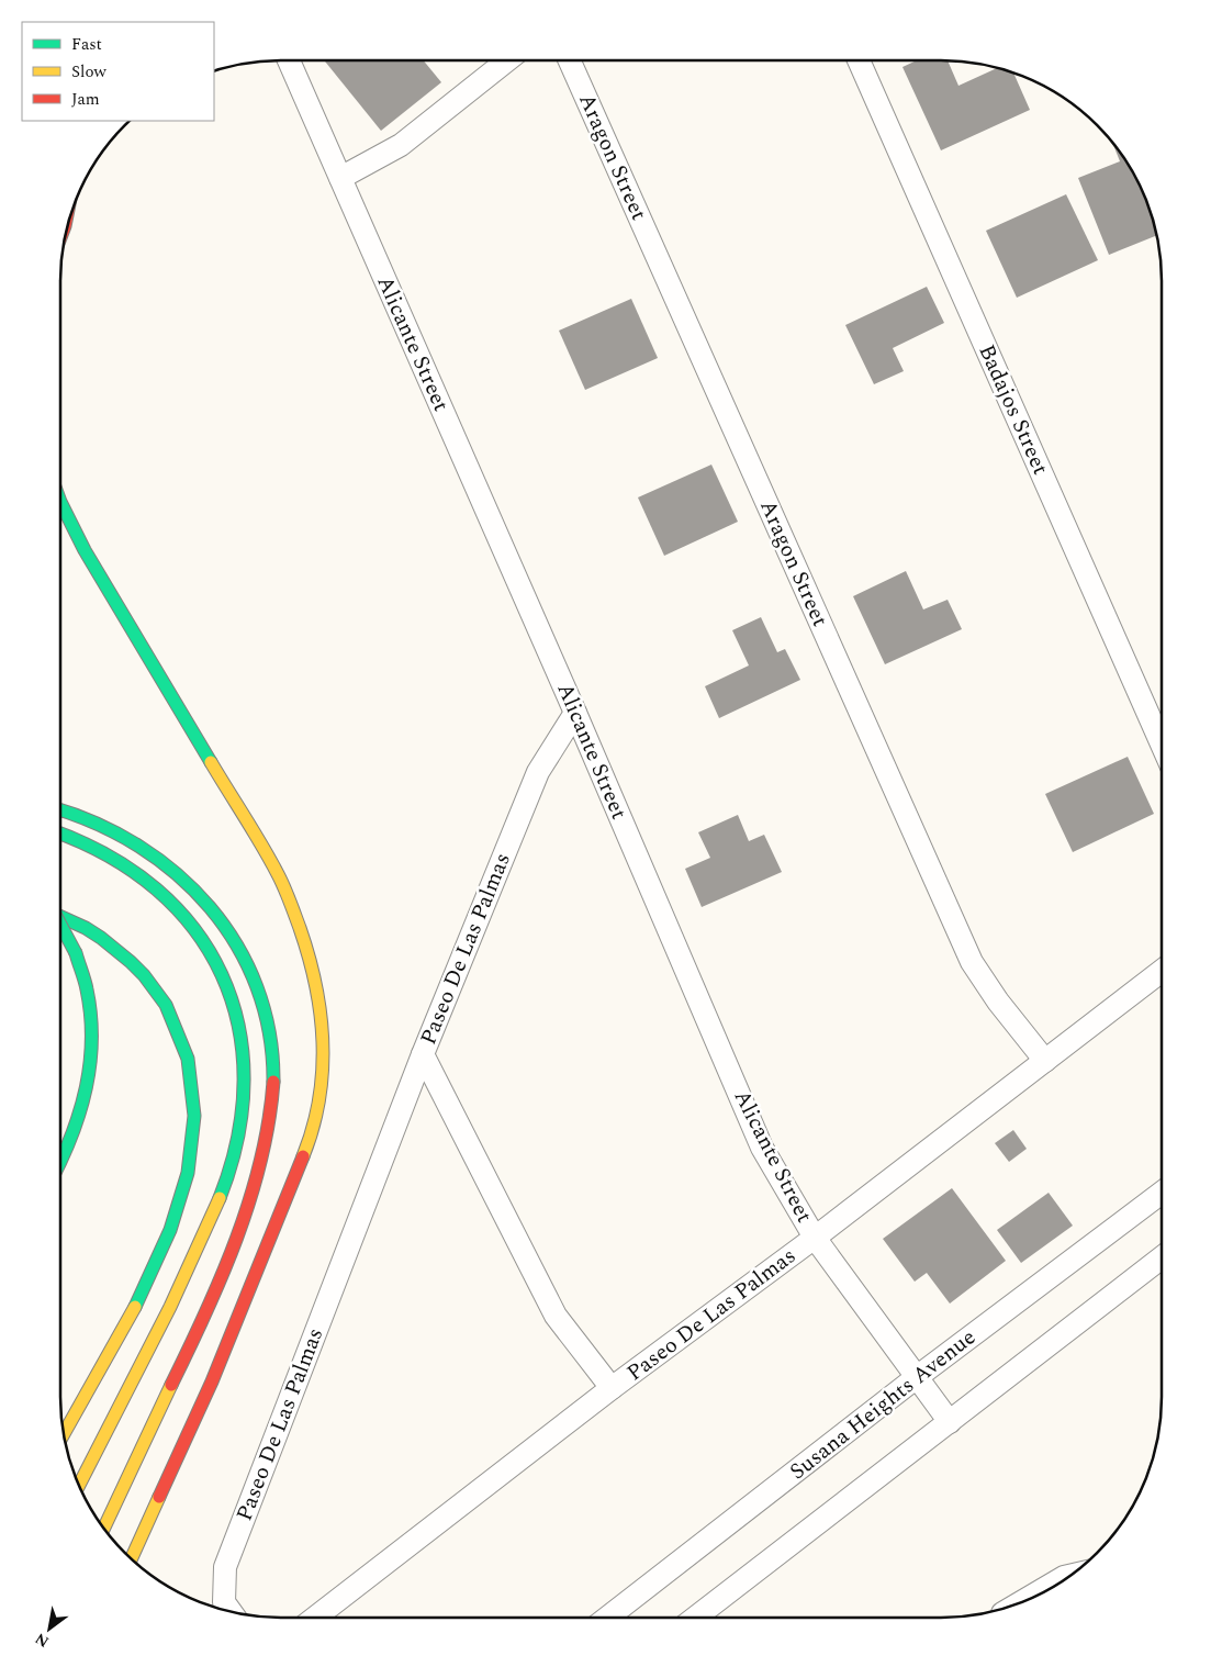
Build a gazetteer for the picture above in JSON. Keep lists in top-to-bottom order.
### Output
{
  "streets": {
    "street": [
      "Aragon Street",
      "Alicante Street",
      "Badajos Street",
      "Paseo De Las Palmas",
      "Susana Heights Avenue"
    ]
  },
  "crossings": [
    ["Aragon Street", "Paseo De Las Palmas"],
    ["Alicante Street", "Paseo De Las Palmas"],
    ["Alicante Street", "Susana Heights Avenue"]
  ],
  "legend": ["Fast", "Slow", "Jam"],
  "north": "bottom left"
}
